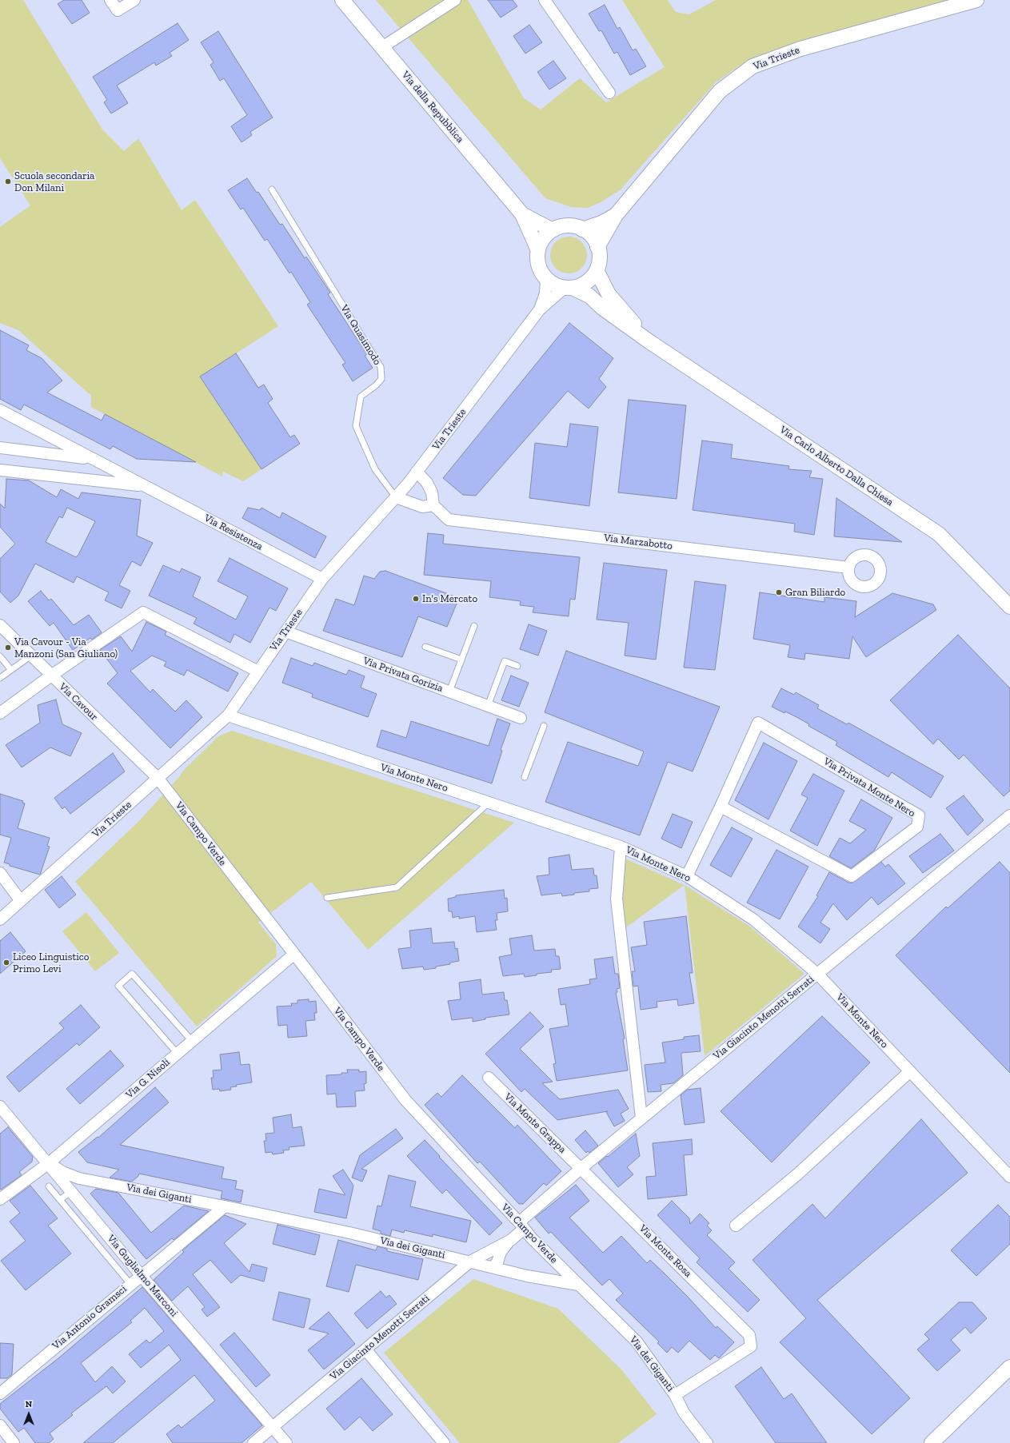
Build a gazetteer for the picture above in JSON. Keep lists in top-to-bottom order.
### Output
{
  "streets": {
    "street": [
      "Via Trieste",
      "Via della Repubblica",
      "Via Carlo Alberto Dalla Chiesa",
      "Via Resistenza",
      "Via Marzabotto",
      "Via Privata Gorizia",
      "Via Cavour",
      "Via Monte Nero",
      "Via Privata Monte Nero",
      "Via Campo Verde",
      "Via Giacinto Menotti Serrati",
      "Via G. Nisoli",
      "Via Monte Grappa",
      "Via dei Giganti",
      "Via Monte Rosa",
      "Via Guglielmo Marconi",
      "Via Antonio Gramsci"
    ],
    "lane": ["Via Quasimodo"]
  },
  "crossings": [
    ["Via Trieste", "Via della Repubblica"],
    ["Via Trieste", "Via Quasimodo"],
    ["Via Trieste", "Via Carlo Alberto Dalla Chiesa"],
    ["Via Trieste", "Via Resistenza"],
    ["Via Trieste", "Via Privata Gorizia"],
    ["Via Trieste", "Via Cavour"],
    ["Via Trieste", "Via Monte Nero"],
    ["Via Trieste", "Via Campo Verde"],
    ["Via della Repubblica", "Via Carlo Alberto Dalla Chiesa"],
    ["Via Cavour", "Via Campo Verde"],
    ["Via Monte Nero", "Via Privata Monte Nero"],
    ["Via Monte Nero", "Via Giacinto Menotti Serrati"],
    ["Via Campo Verde", "Via Giacinto Menotti Serrati"],
    ["Via Campo Verde", "Via G. Nisoli"],
    ["Via Campo Verde", "Via dei Giganti"],
    ["Via Giacinto Menotti Serrati", "Via Monte Grappa"],
    ["Via Giacinto Menotti Serrati", "Via dei Giganti"],
    ["Via Giacinto Menotti Serrati", "Via Monte Rosa"],
    ["Via Giacinto Menotti Serrati", "Via Guglielmo Marconi"],
    ["Via G. Nisoli", "Via dei Giganti"],
    ["Via G. Nisoli", "Via Guglielmo Marconi"],
    ["Via Monte Grappa", "Via Monte Rosa"],
    ["Via dei Giganti", "Via Monte Rosa"],
    ["Via dei Giganti", "Via Guglielmo Marconi"],
    ["Via dei Giganti", "Via Antonio Gramsci"],
    ["Via Guglielmo Marconi", "Via Antonio Gramsci"]
  ],
  "places": [
    "Scuola secondaria Don Milani",
    "Gran Biliardo",
    "In's Mercato",
    "Via Cavour - Via Manzoni (San Giuliano)",
    "Liceo Linguistico Primo Levi"
  ],
  "north": "top"
}
